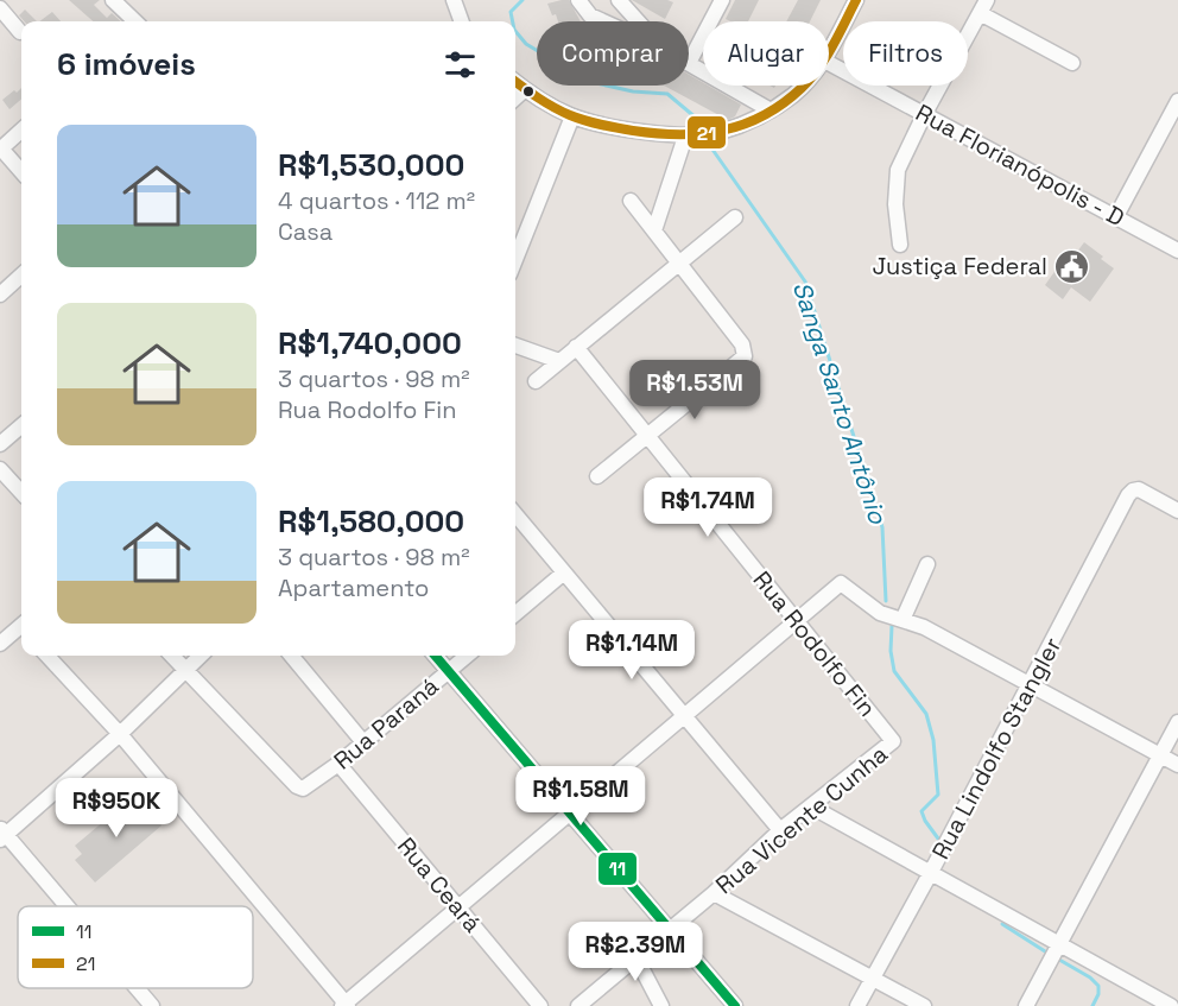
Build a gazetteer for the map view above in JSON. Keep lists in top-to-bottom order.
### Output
{
  "streets": {
    "street": [
      "Rua Florianópolis - D",
      "Rua Rodolfo Fin",
      "Rua Paraná",
      "Rua Lindolfo Stangler",
      "Rua Vicente Cunha",
      "Rua Ceará"
    ]
  },
  "crossings": [
    ["Rua Rodolfo Fin", "Rua Vicente Cunha"],
    ["Rua Paraná", "Rua Ceará"]
  ],
  "water": ["Sanga Santo Antônio"],
  "places": {
    "public building": ["Justiça Federal"]
  },
  "lines": ["transit line 21", "transit line 11"],
  "legend": ["11", "21"],
  "page": {
    "chip": ["Comprar", "Alugar", "Filtros"],
    "heading": "6 imóveis",
    "list": [
      {
        "name": "R$1,530,000",
        "note": "4 quartos · 112 m² · Casa"
      },
      {
        "name": "R$1,740,000",
        "note": "3 quartos · 98 m² · Rua Rodolfo Fin"
      },
      {
        "name": "R$1,580,000",
        "note": "3 quartos · 98 m² · Apartamento"
      }
    ],
    "price": [
      "R$1.53M",
      "R$1.74M",
      "R$1.14M",
      "R$1.58M",
      "R$950K",
      "R$2.39M"
    ]
  }
}
